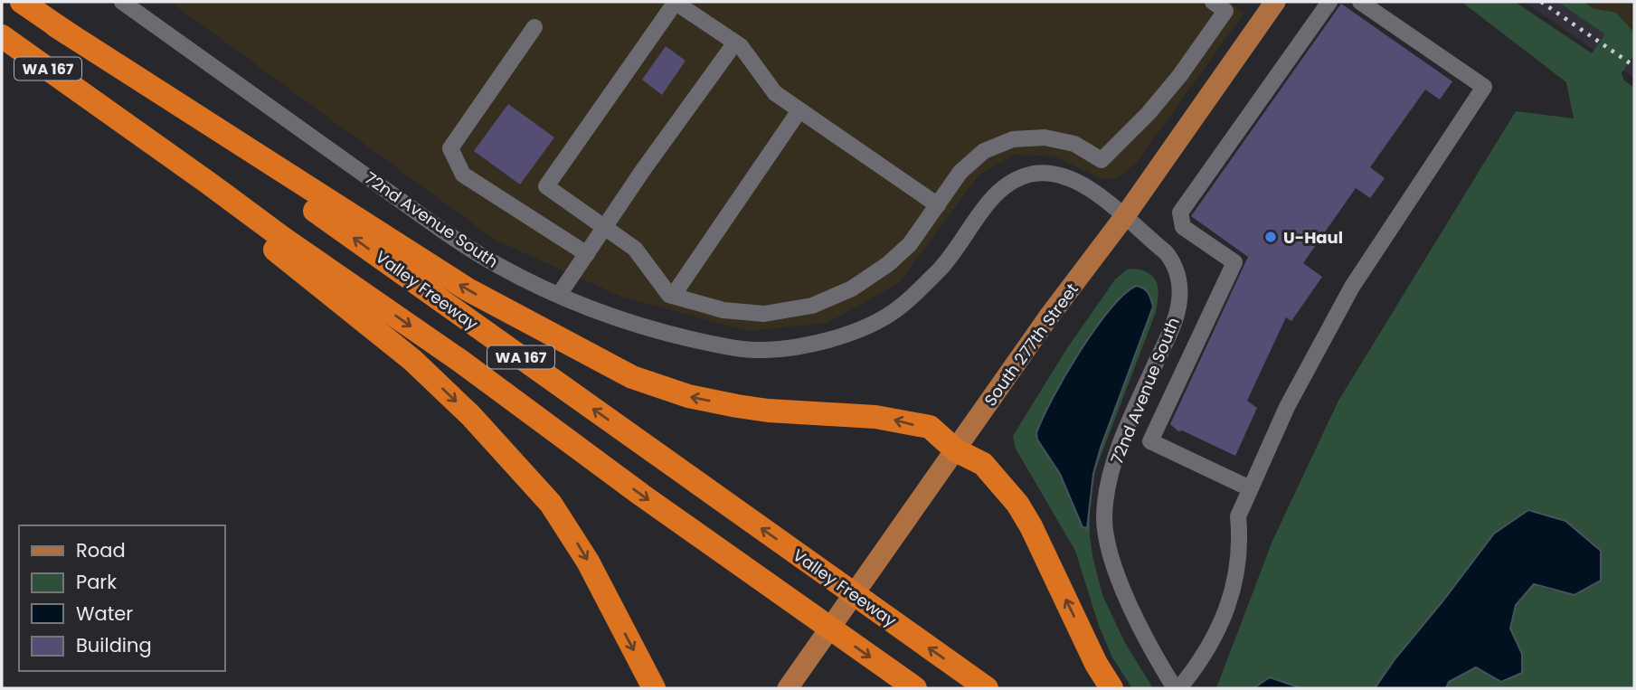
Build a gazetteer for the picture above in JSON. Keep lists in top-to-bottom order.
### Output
{
  "streets": {
    "highway": ["WA 167", "Valley Freeway"],
    "main road": ["South 277th Street"],
    "street": ["72nd Avenue South"]
  },
  "crossings": [
    ["72nd Avenue South", "South 277th Street"]
  ],
  "places": ["U-Haul"],
  "legend": [
    "Road",
    "Park",
    "Water",
    "Building"
  ]
}
